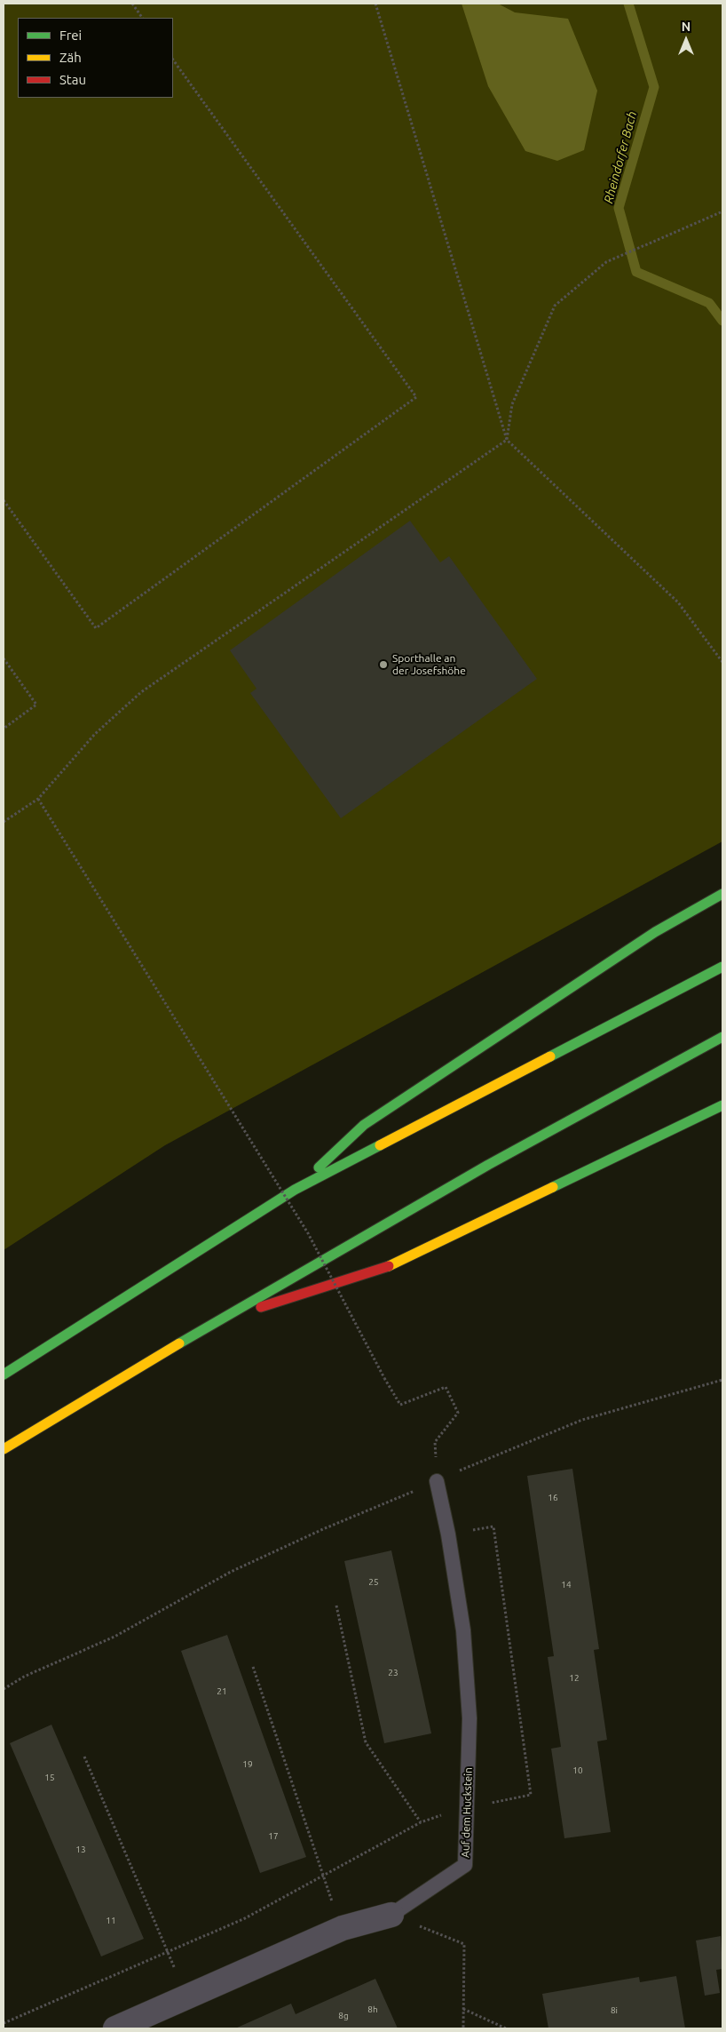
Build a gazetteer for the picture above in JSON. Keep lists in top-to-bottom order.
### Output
{
  "streets": {
    "street": ["Auf dem Huckstein"]
  },
  "water": ["Rheindorfer Bach"],
  "places": ["Sporthalle an der Josefshöhe"],
  "house_numbers": [
    "16",
    "25",
    "14",
    "23",
    "12",
    "21",
    "19",
    "10",
    "15",
    "17",
    "13",
    "11",
    "8h",
    "8i",
    "8g"
  ],
  "legend": ["Frei", "Zäh", "Stau"],
  "north": "top"
}
